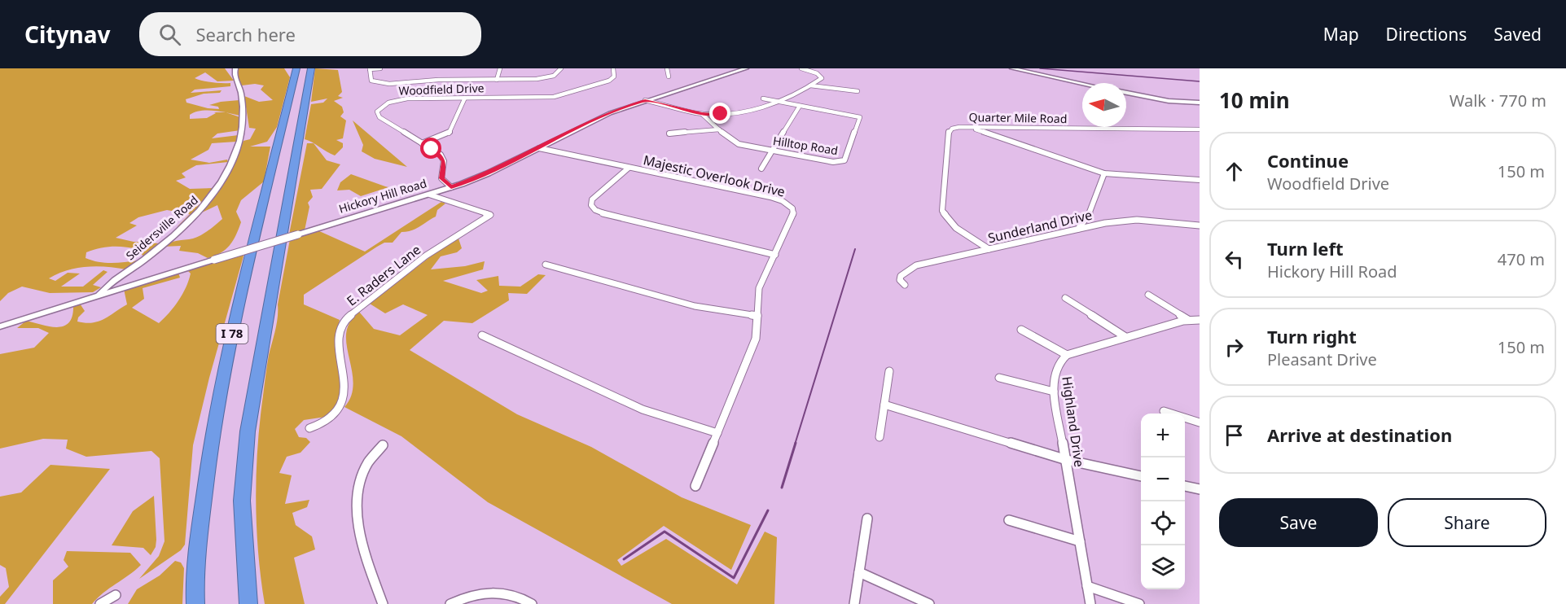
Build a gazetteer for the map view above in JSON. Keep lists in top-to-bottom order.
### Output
{
  "streets": {
    "highway": ["I 78"],
    "street": [
      "Woodfield Drive",
      "Quarter Mile Road",
      "Hilltop Road",
      "Majestic Overlook Drive",
      "Hickory Hill Road",
      "Sunderland Drive",
      "Seidersville Road",
      "E. Raders Lane",
      "Highland Drive"
    ]
  },
  "crossings": [
    ["Woodfield Drive", "Hickory Hill Road"],
    ["Quarter Mile Road", "Sunderland Drive"],
    ["Majestic Overlook Drive", "Hickory Hill Road"],
    ["Hickory Hill Road", "Seidersville Road"],
    ["Hickory Hill Road", "E. Raders Lane"]
  ],
  "north": "left",
  "page": {
    "header": "Citynav",
    "search": "Search here",
    "nav": ["Map", "Directions", "Saved"],
    "heading": ["10 min", "Walk · 770 m"],
    "list": [
      ["Continue", "Woodfield Drive", "150 m"],
      ["Turn left", "Hickory Hill Road", "470 m"],
      ["Turn right", "Pleasant Drive", "150 m"],
      "Arrive at destination"
    ],
    "map_buttons": ["+", "−"],
    "buttons": ["Save", "Share"]
  }
}
